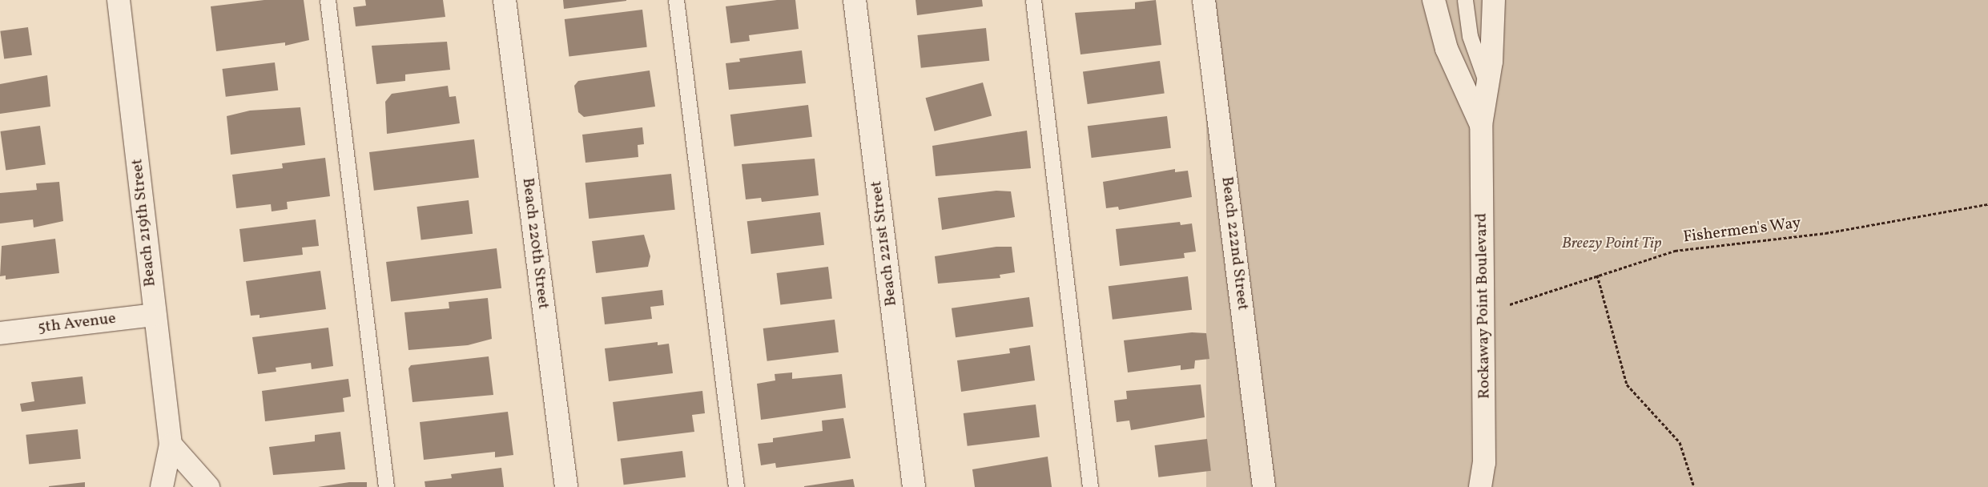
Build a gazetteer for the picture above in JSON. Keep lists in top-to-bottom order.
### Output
{
  "streets": {
    "street": [
      "Beach 219th Street",
      "Beach 220th Street",
      "Beach 221st Street",
      "Beach 222nd Street",
      "Rockaway Point Boulevard",
      "5th Avenue"
    ],
    "path": ["Fishermen's Way"]
  },
  "crossings": [
    ["Beach 219th Street", "5th Avenue"],
    ["Fishermen's Way", "Rockaway Point Boulevard"]
  ],
  "parks": ["Breezy Point Tip"]
}
